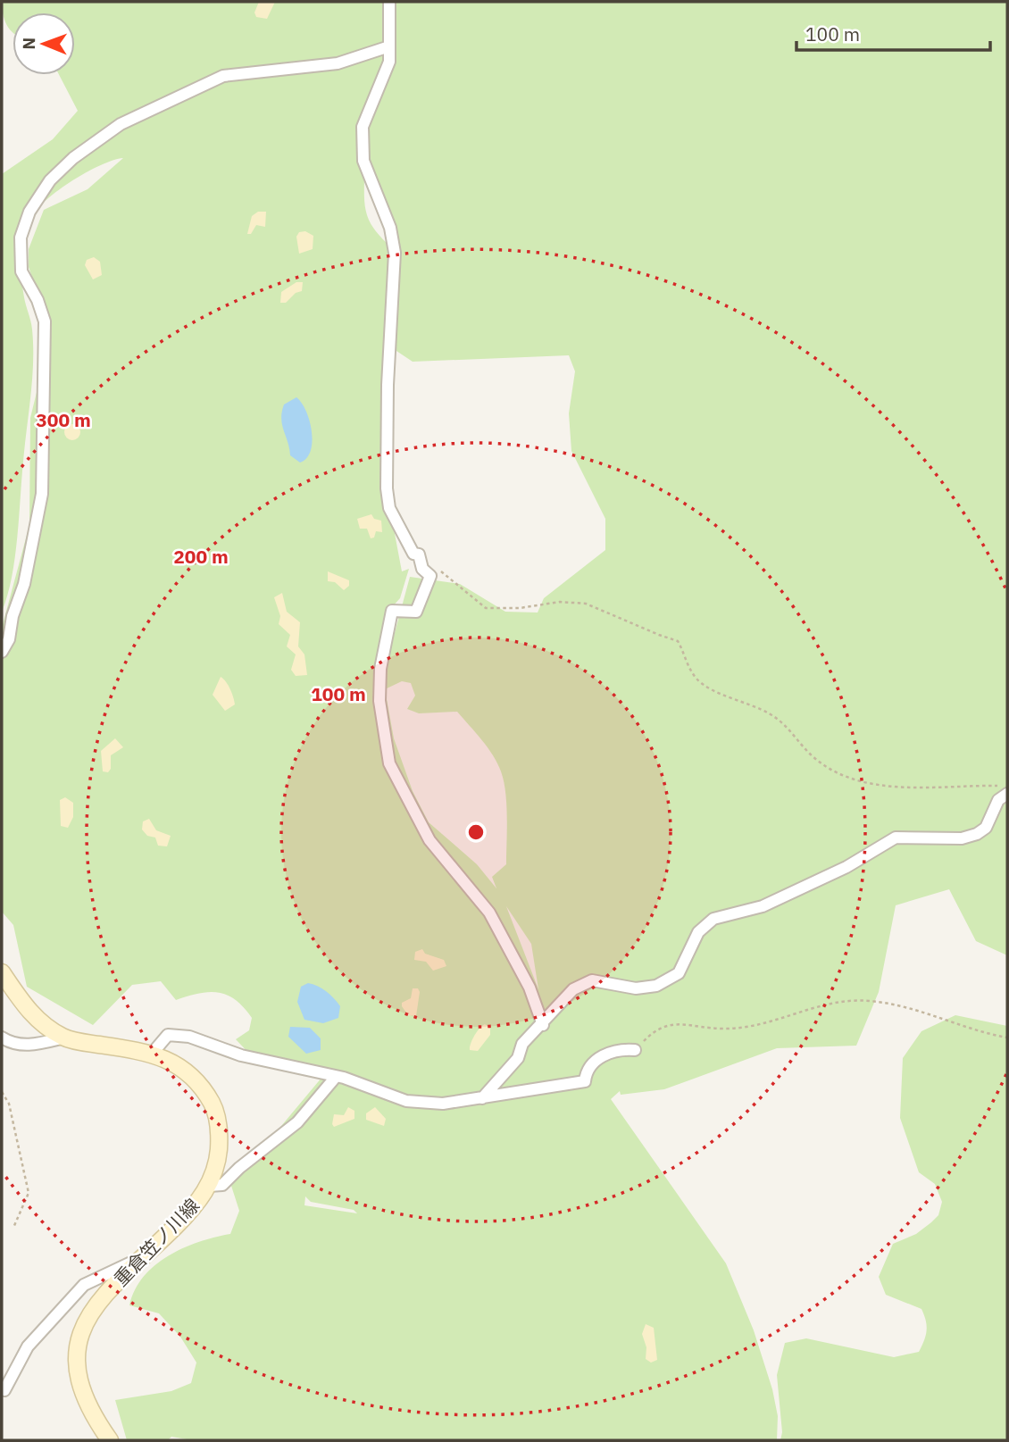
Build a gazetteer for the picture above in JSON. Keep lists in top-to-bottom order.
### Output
{
  "streets": {
    "main road": ["重倉笠ノ川線"]
  },
  "scale_bar": "100 m",
  "north": "left",
  "rings": ["300 m", "200 m", "100 m"]
}
